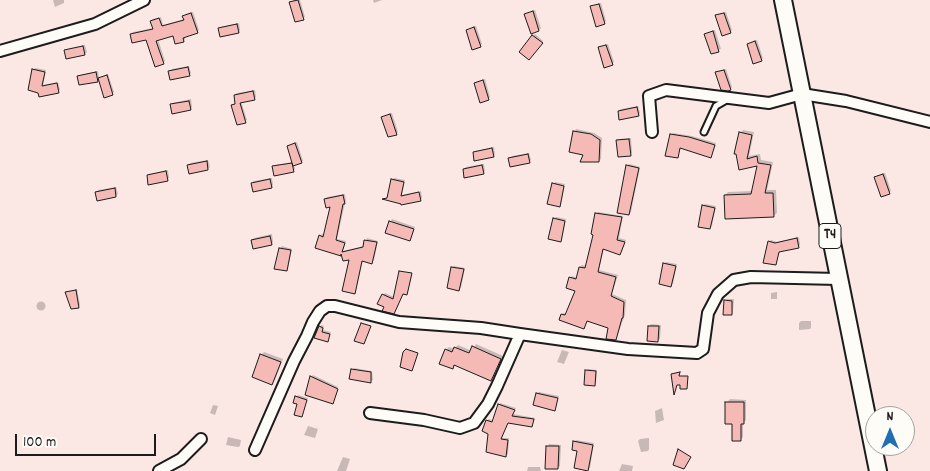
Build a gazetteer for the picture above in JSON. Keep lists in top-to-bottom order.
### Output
{
  "streets": {
    "highway": ["T4"]
  },
  "scale_bar": "100 m",
  "north": "top"
}
